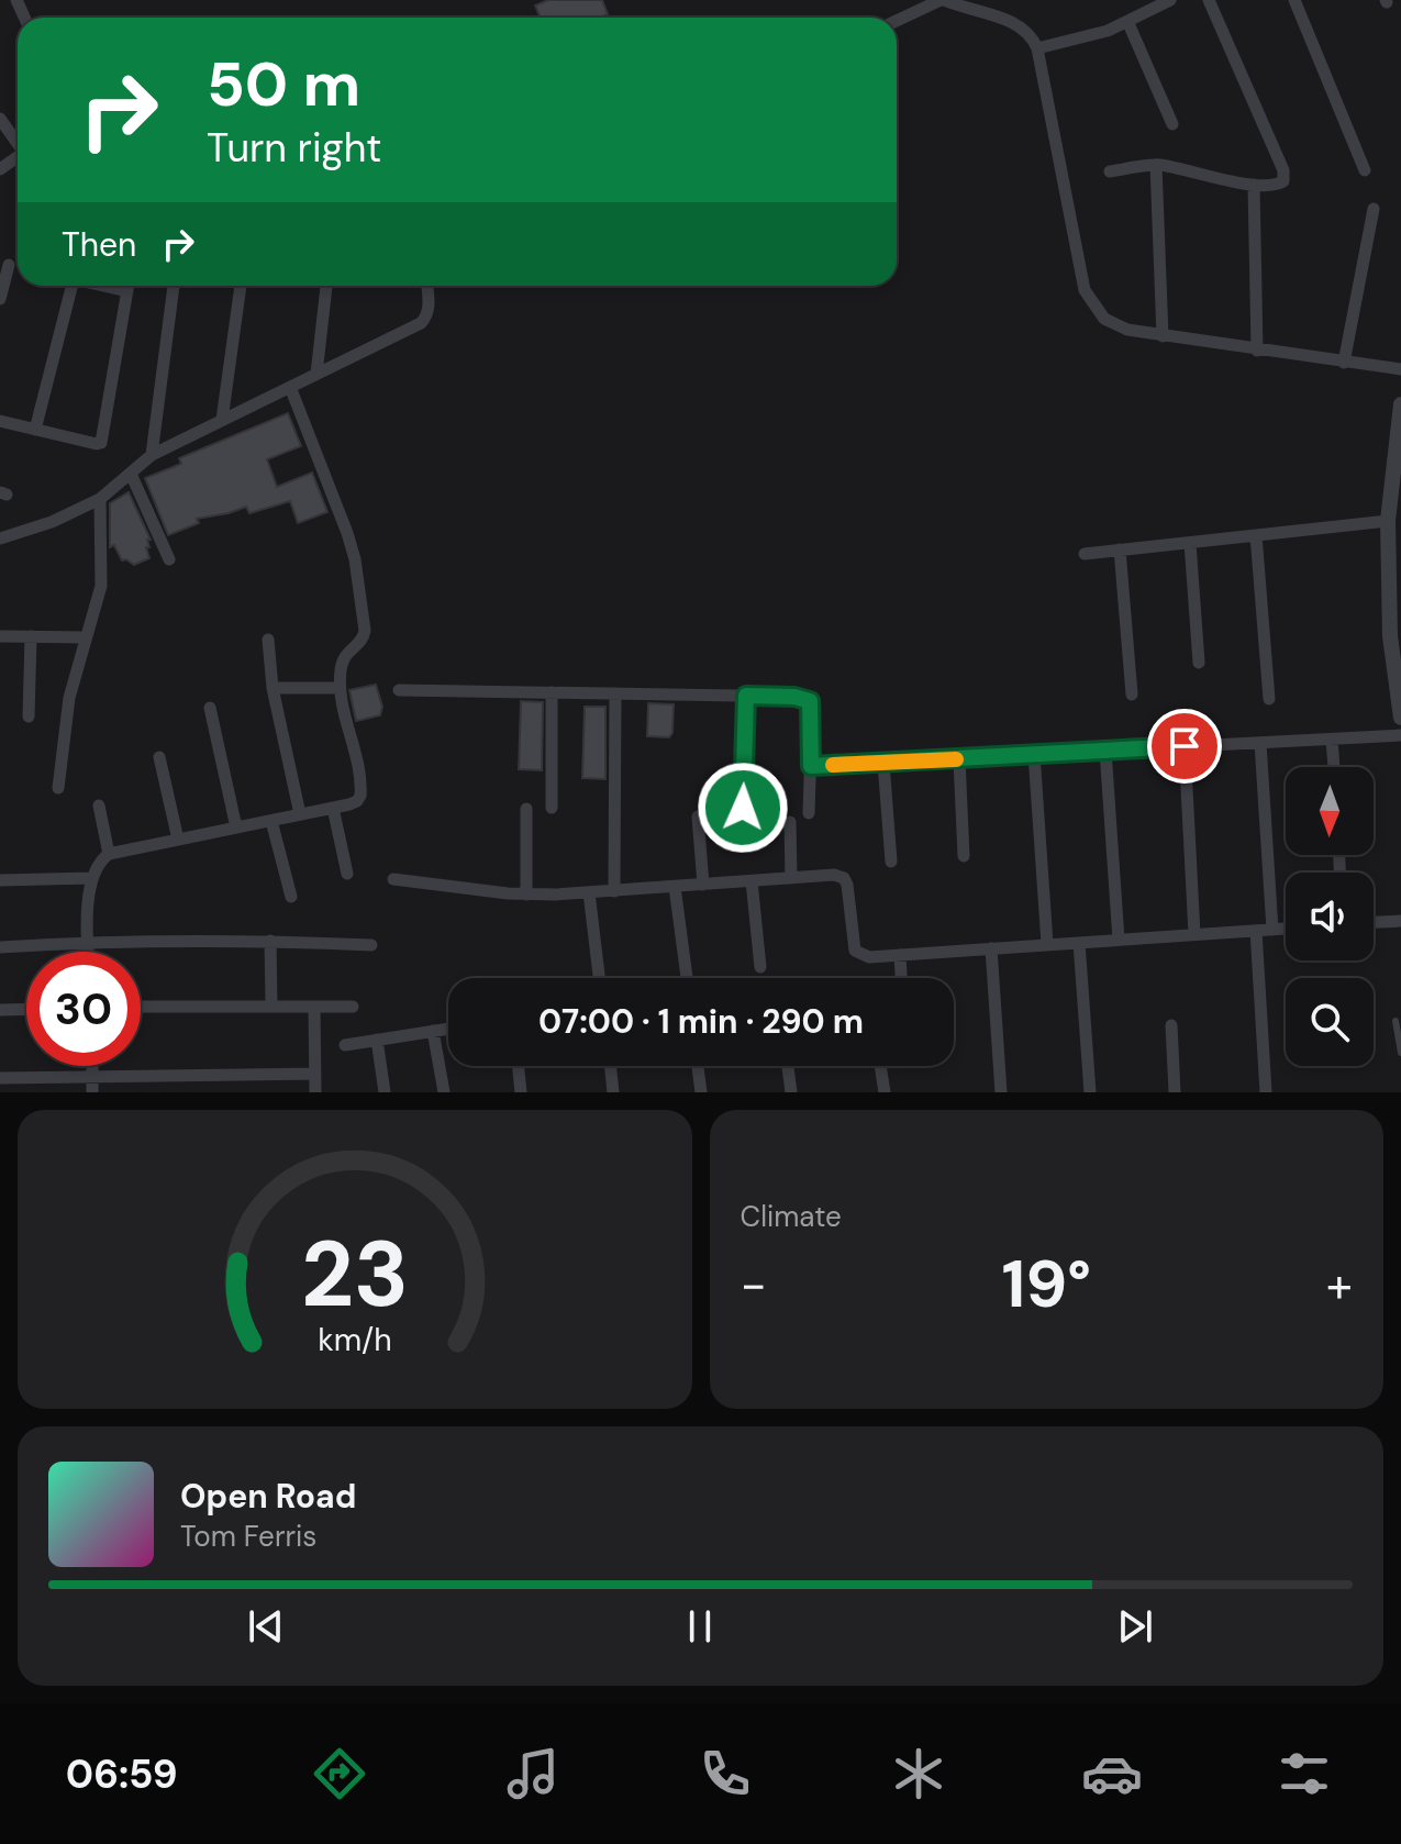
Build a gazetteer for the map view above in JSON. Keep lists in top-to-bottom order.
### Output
{
  "north": "bottom",
  "page": {
    "turn": ["50 m", "Turn right"],
    "then": "Then",
    "limit": "30",
    "trip": "07:00 · 1 min · 290 m",
    "tile": "Climate",
    "heat": ["−", "19°", "+"],
    "song": ["Open Road", "Tom Ferris"],
    "tabs": "06:59",
    "gauge": ["23", "km/h"]
  }
}
